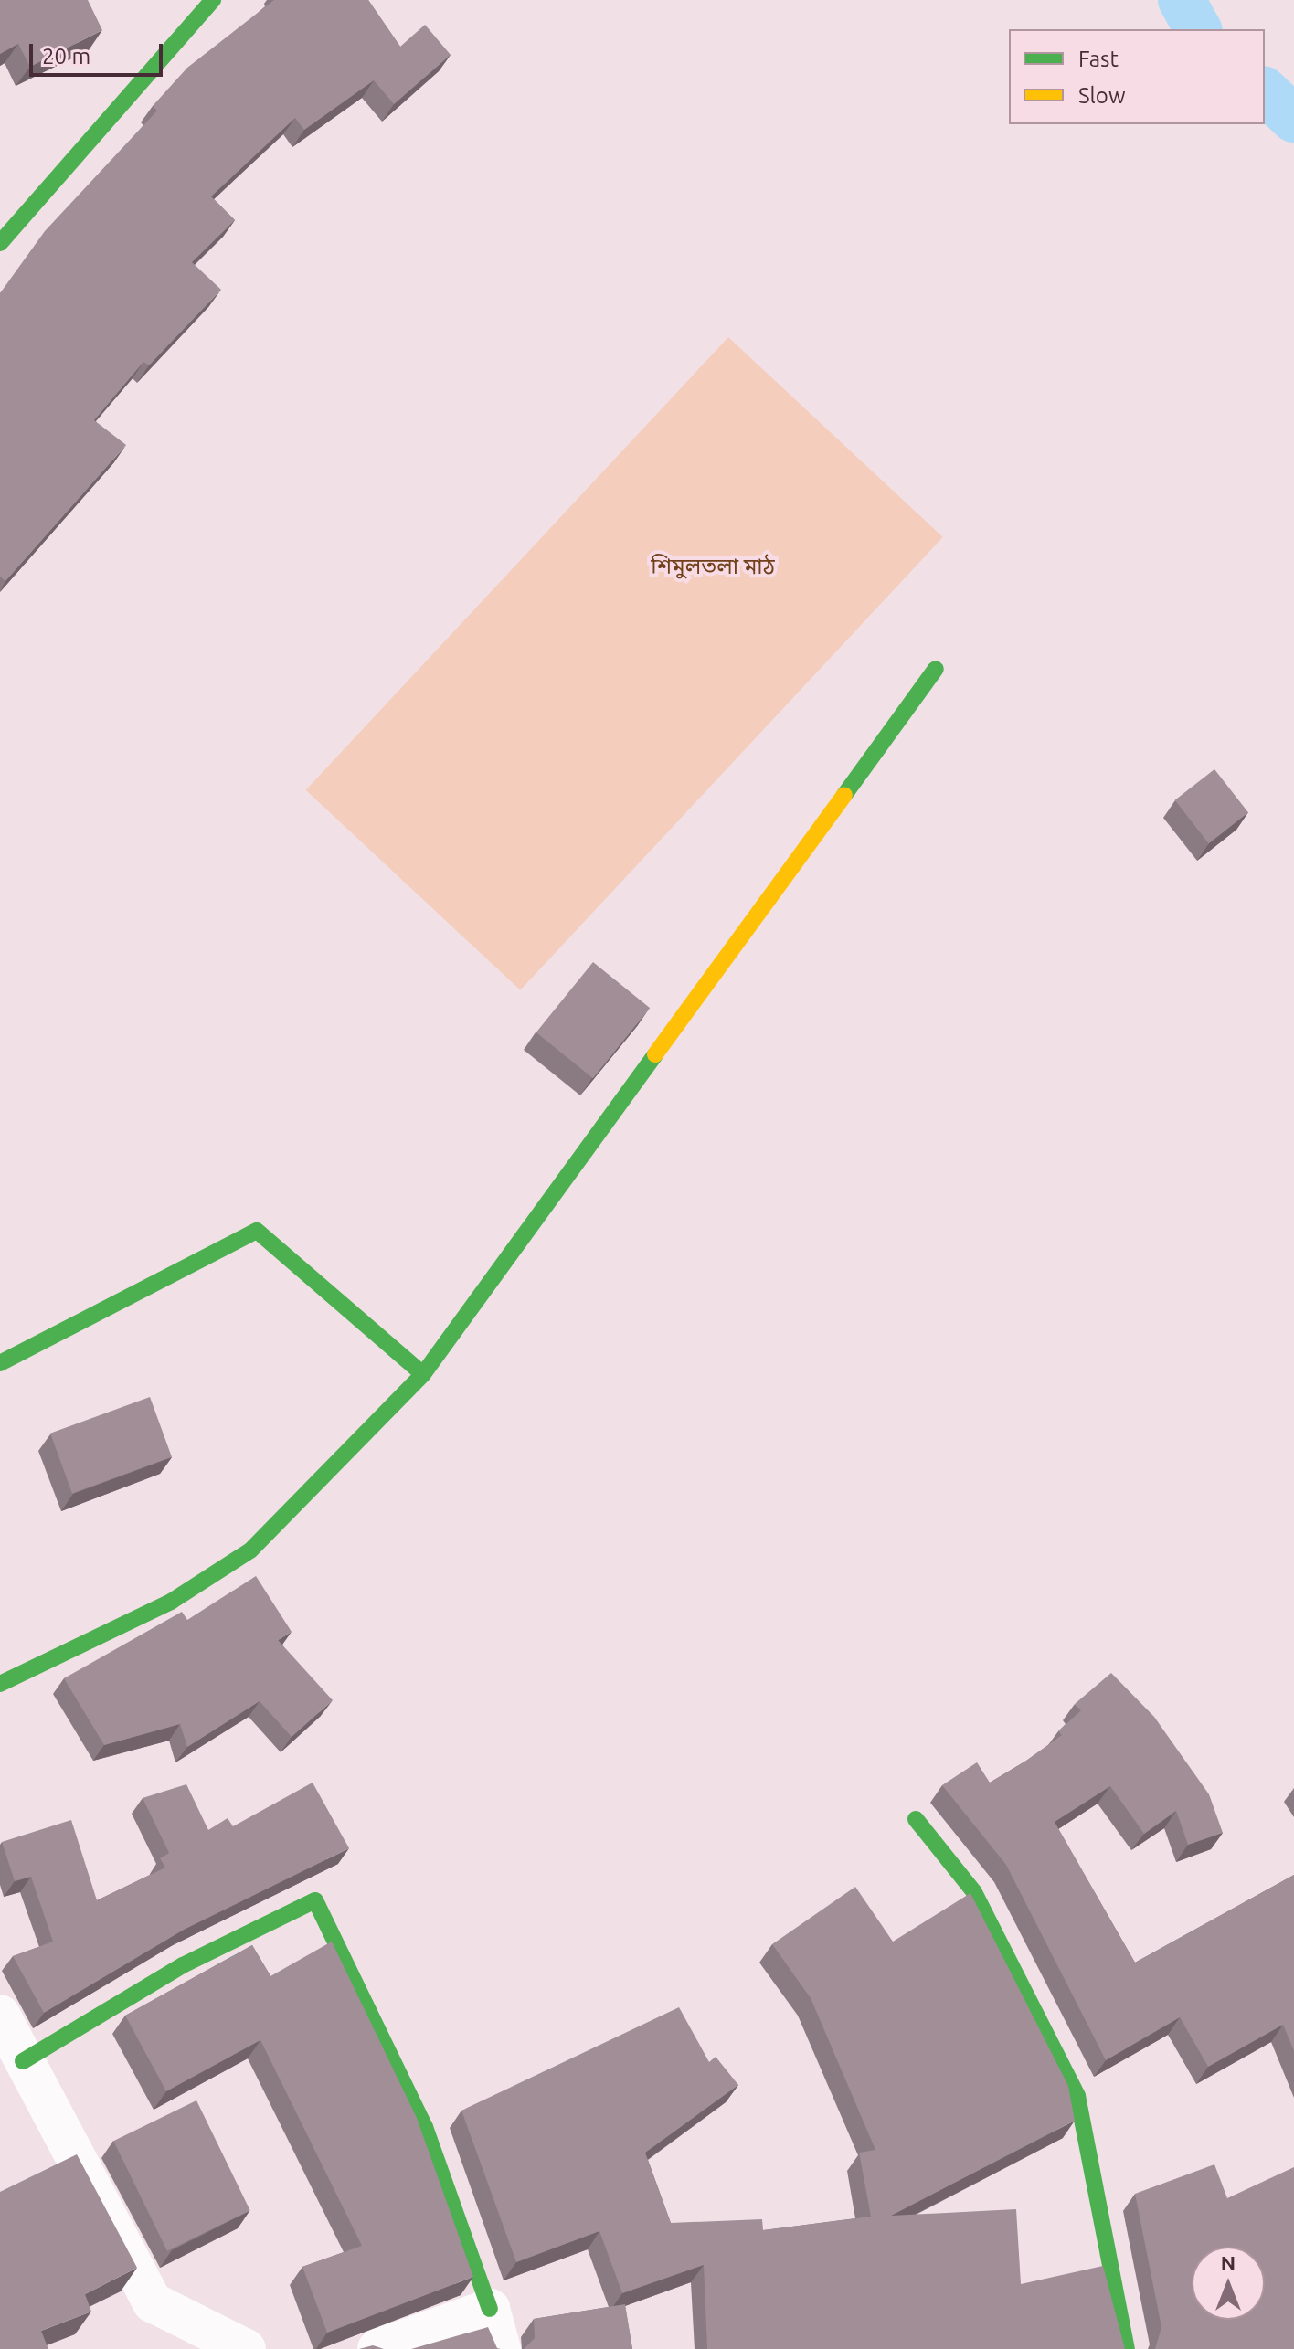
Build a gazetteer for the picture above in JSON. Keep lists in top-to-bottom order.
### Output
{
  "parks": ["শিমুলতলা মাঠ"],
  "legend": ["Fast", "Slow"],
  "scale_bar": "20 m",
  "north": "top"
}
